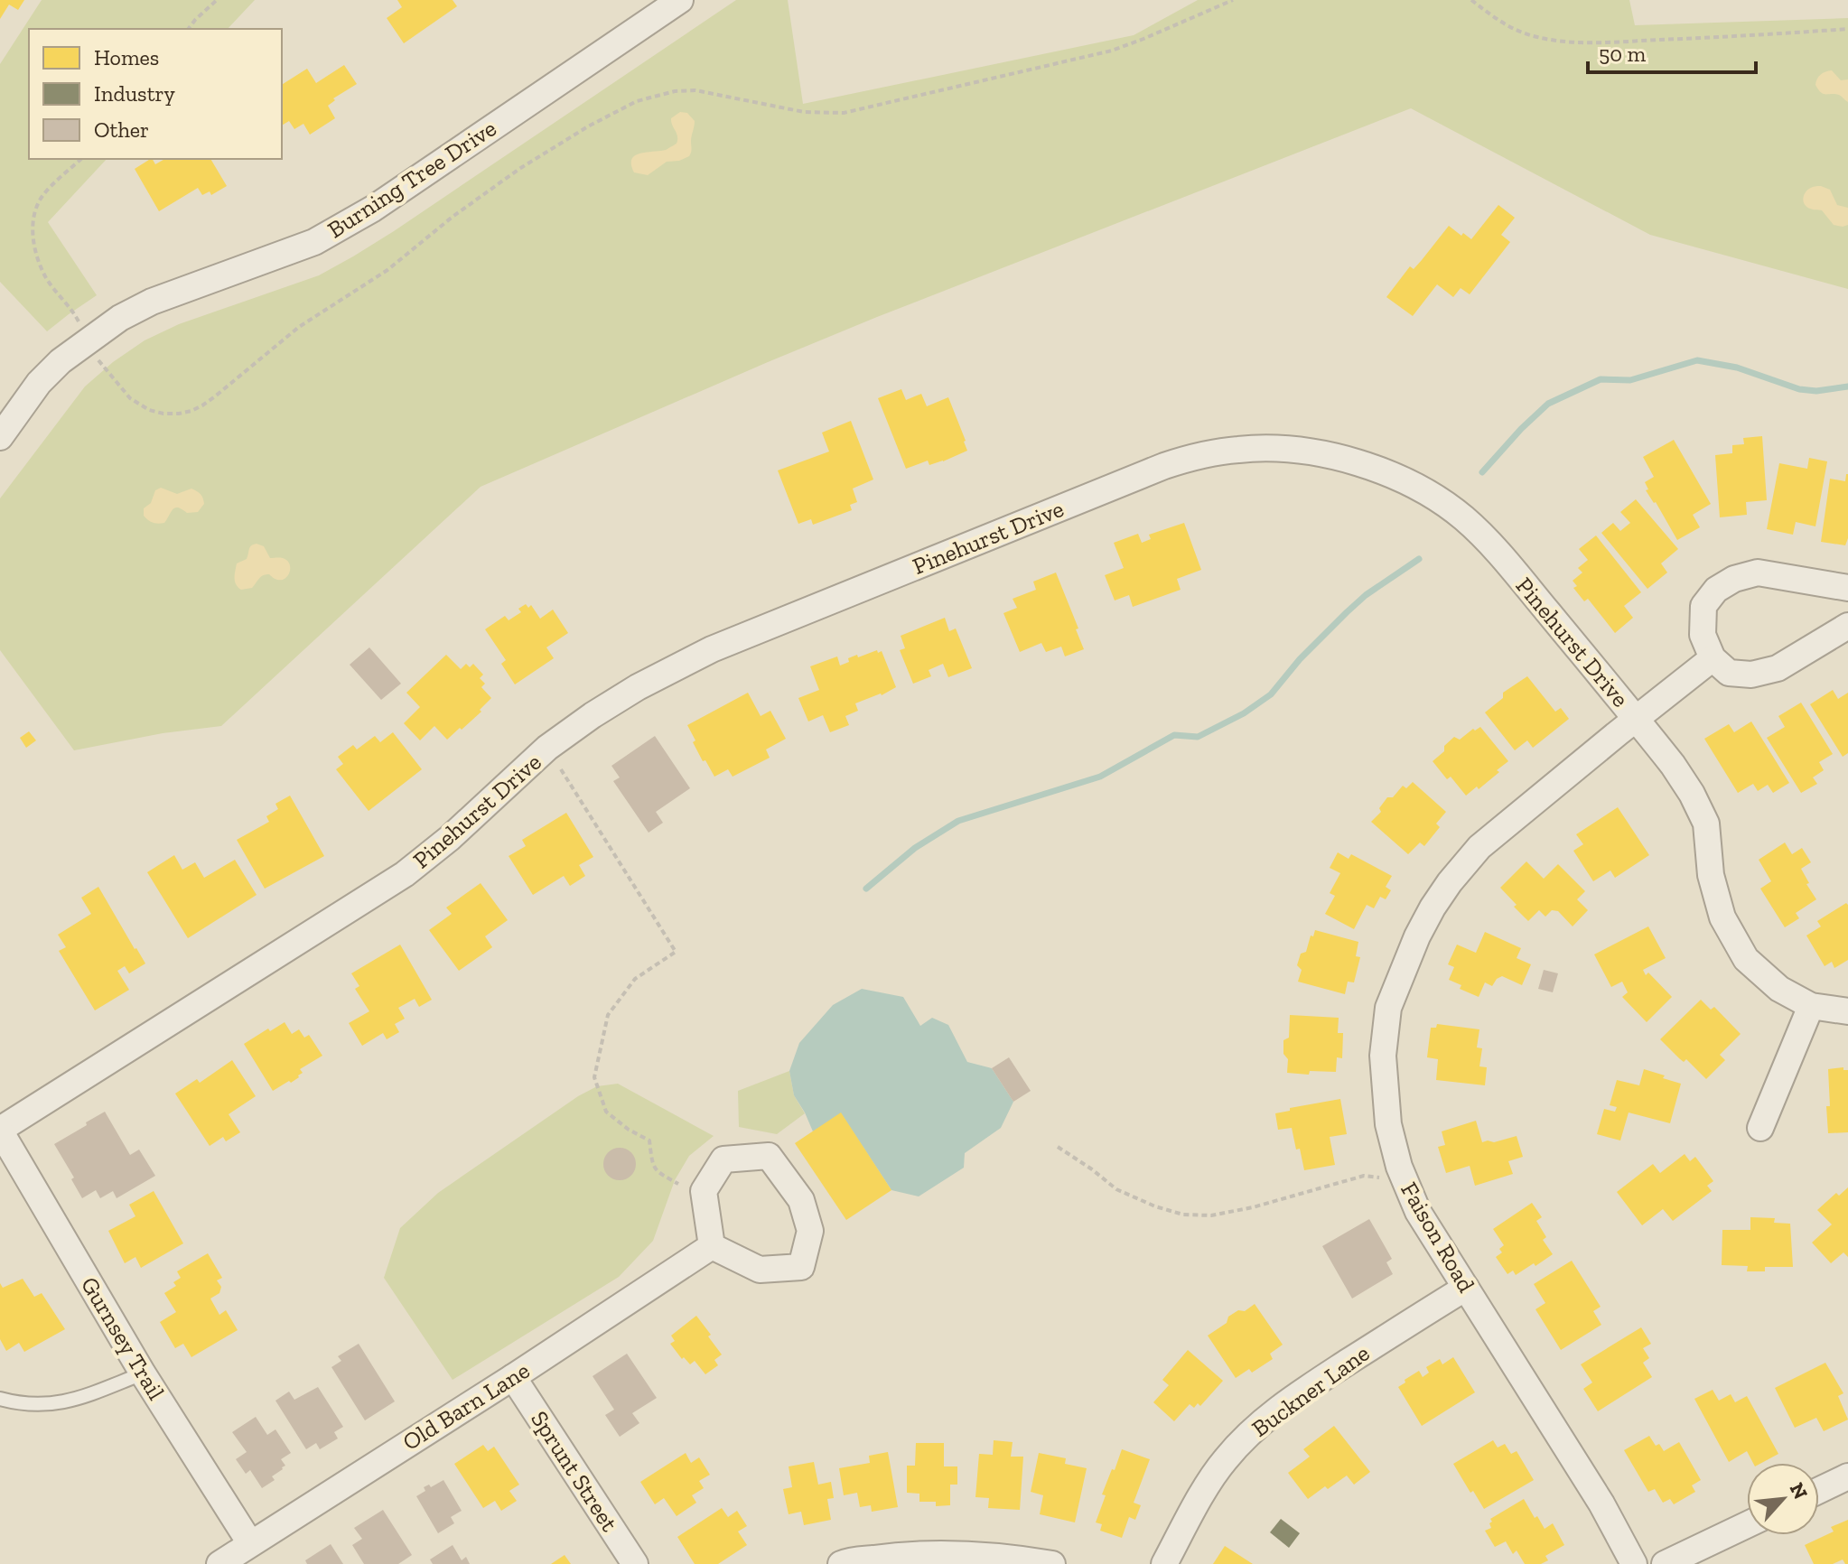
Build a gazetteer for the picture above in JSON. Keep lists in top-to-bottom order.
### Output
{
  "streets": {
    "street": [
      "Burning Tree Drive",
      "Pinehurst Drive",
      "Faison Road",
      "Gurnsey Trail",
      "Buckner Lane",
      "Old Barn Lane",
      "Sprunt Street"
    ]
  },
  "crossings": [
    ["Pinehurst Drive", "Faison Road"],
    ["Pinehurst Drive", "Gurnsey Trail"],
    ["Faison Road", "Buckner Lane"],
    ["Gurnsey Trail", "Old Barn Lane"],
    ["Old Barn Lane", "Sprunt Street"]
  ],
  "legend": ["Homes", "Industry", "Other"],
  "scale_bar": "50 m",
  "north": "top right"
}
